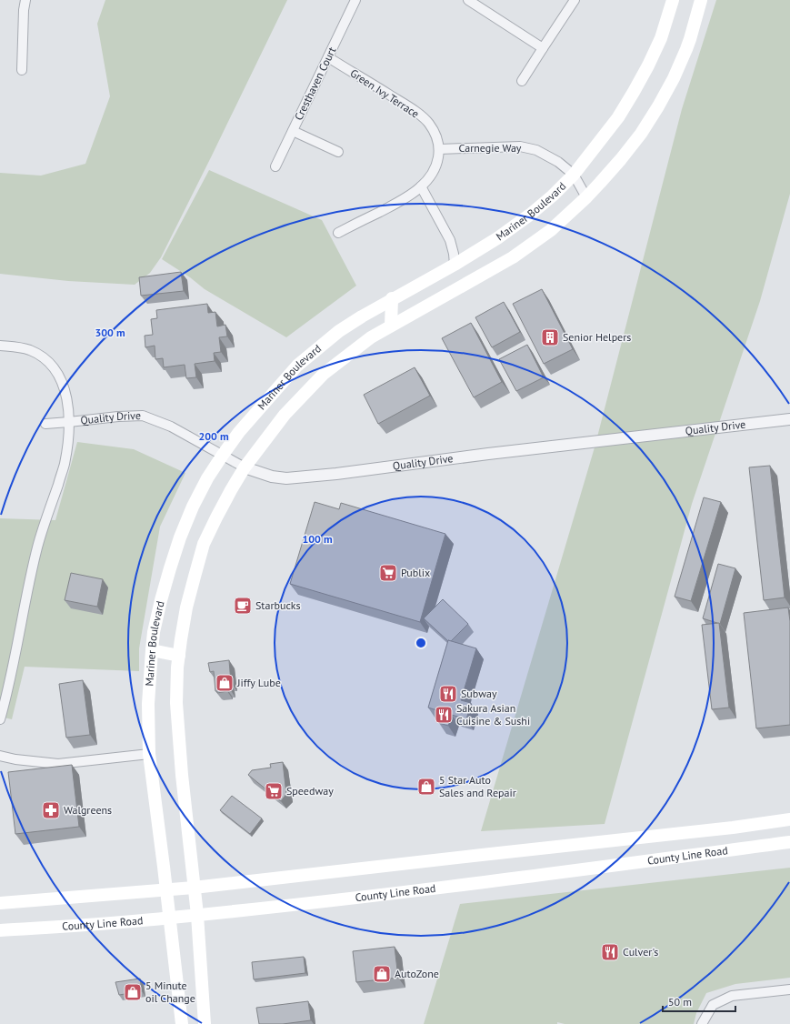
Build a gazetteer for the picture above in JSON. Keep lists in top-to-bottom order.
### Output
{
  "streets": {
    "main road": ["Mariner Boulevard", "County Line Road"],
    "street": [
      "Cresthaven Court",
      "Green Ivy Terrace",
      "Carnegie Way",
      "Quality Drive"
    ]
  },
  "crossings": [
    ["Cresthaven Court", "Green Ivy Terrace"],
    ["Green Ivy Terrace", "Carnegie Way"],
    ["Carnegie Way", "Mariner Boulevard"],
    ["Mariner Boulevard", "Quality Drive"],
    ["Mariner Boulevard", "County Line Road"]
  ],
  "places": {
    "building": ["Senior Helpers"],
    "supermarket": ["Publix", "Speedway"],
    "cafe": ["Starbucks"],
    "shop": [
      "Jiffy Lube",
      "5 Star Auto Sales and Repair",
      "AutoZone",
      "5 Minute oil Change"
    ],
    "restaurant": ["Subway", "Sakura Asian Cuisine & Sushi", "Culver's"],
    "pharmacy": ["Walgreens"]
  },
  "scale_bar": "50 m",
  "rings": ["300 m", "200 m", "100 m"]
}
